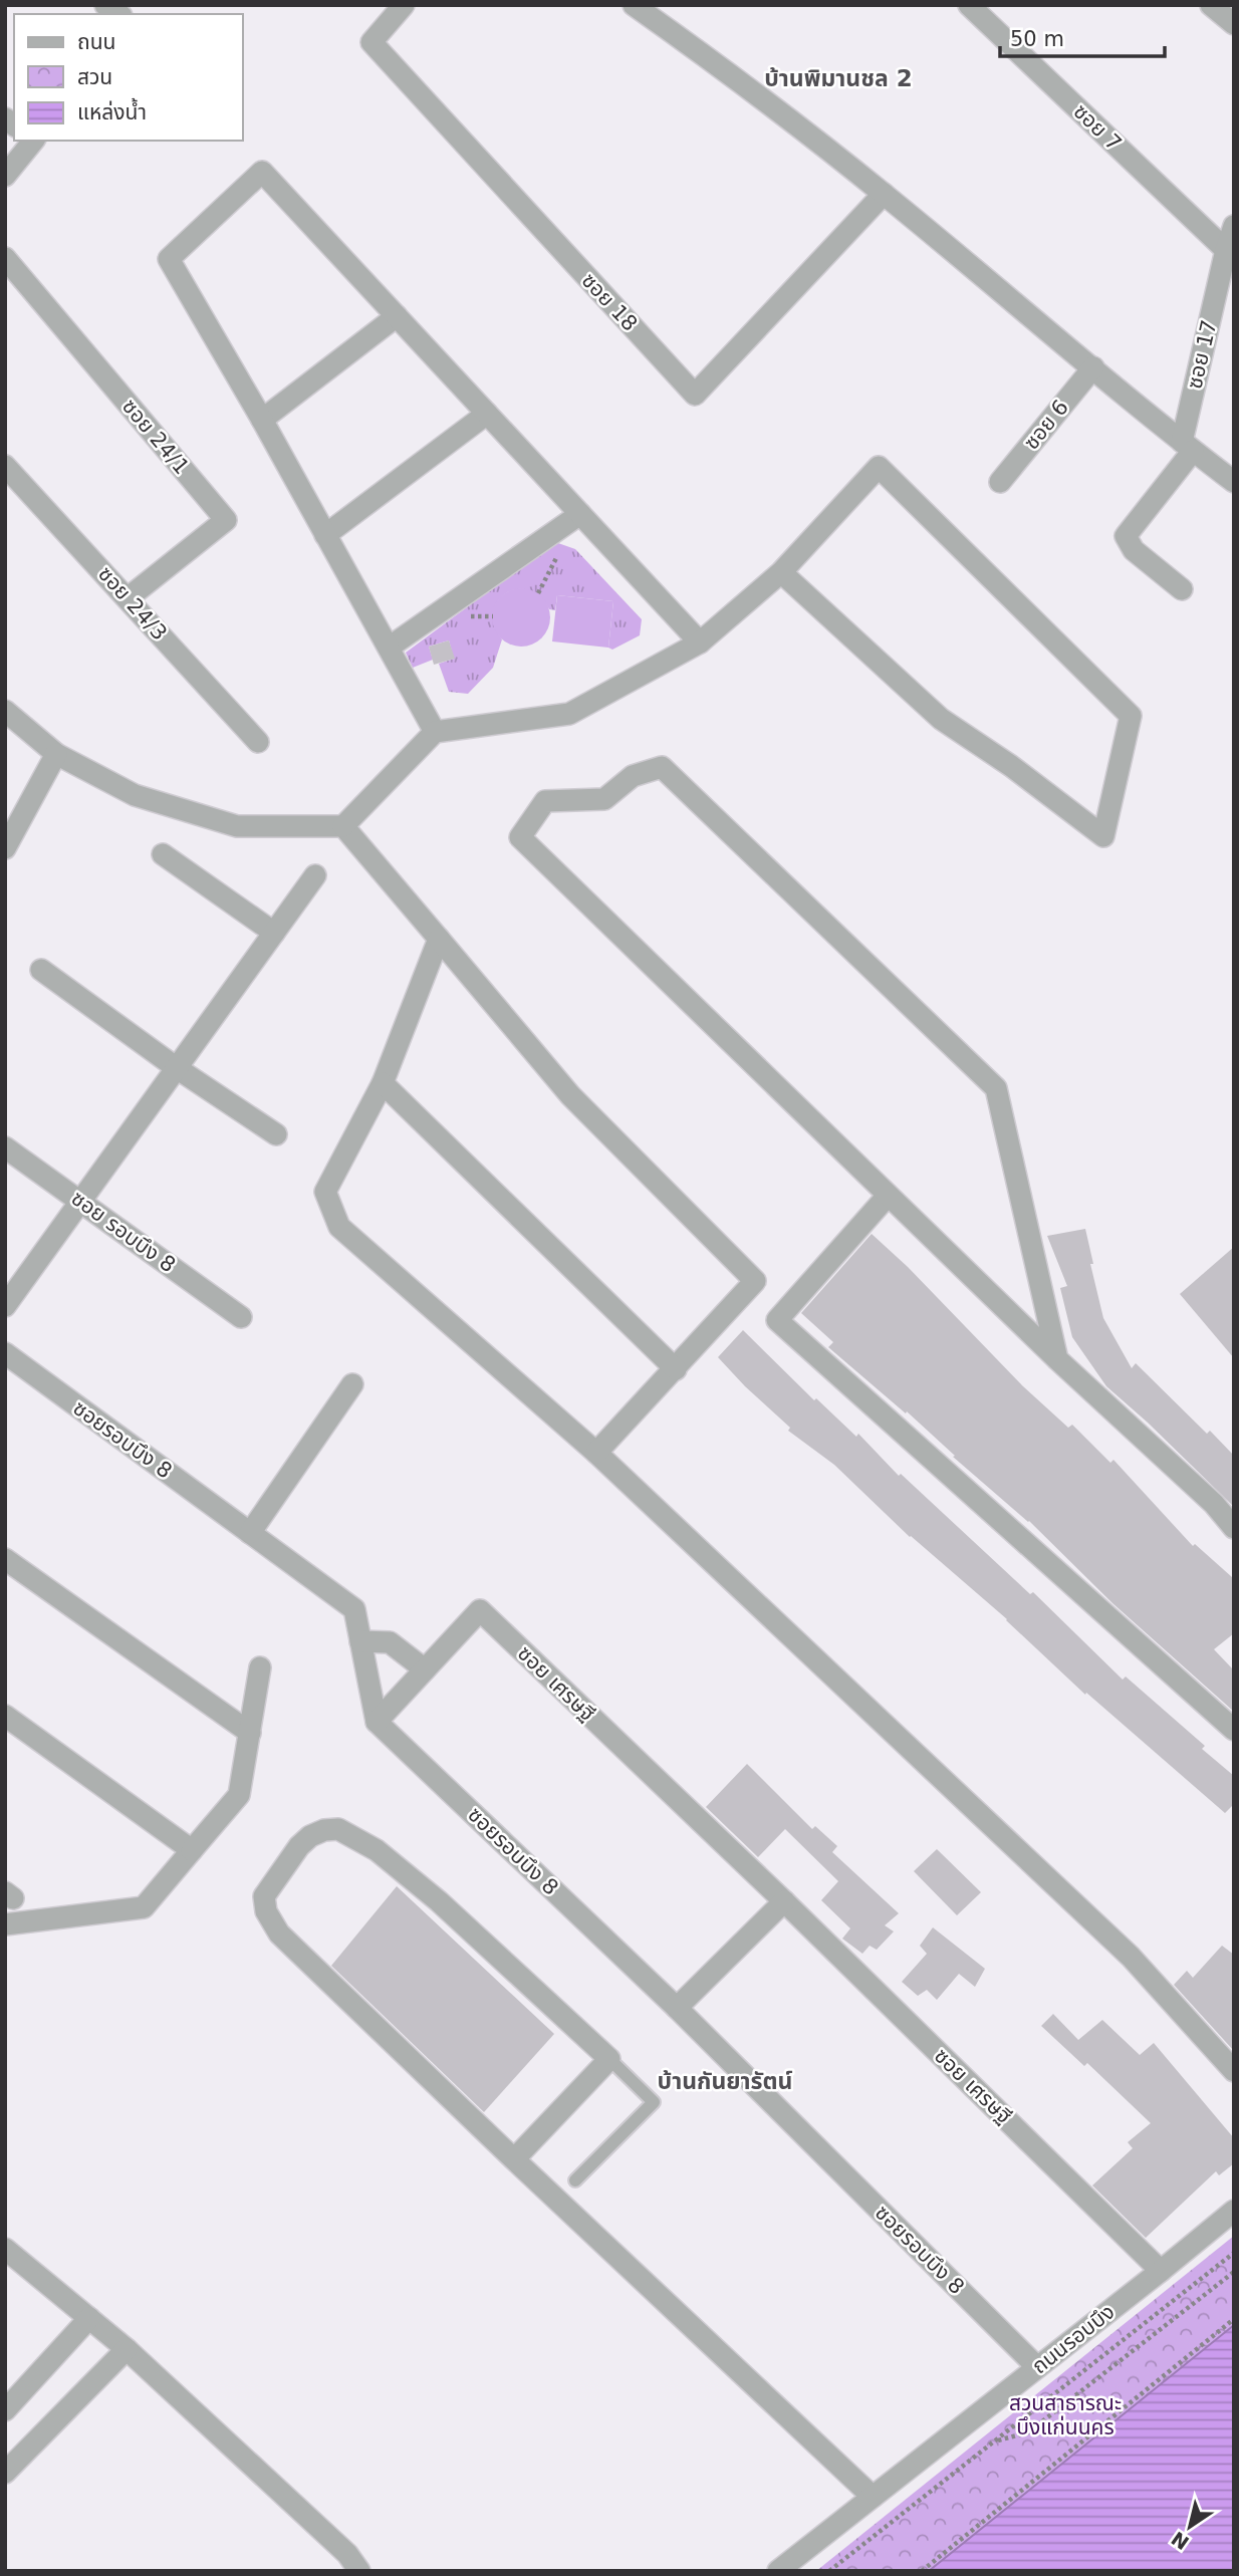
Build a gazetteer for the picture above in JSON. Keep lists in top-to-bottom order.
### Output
{
  "streets": {
    "street": [
      "ซอย 7",
      "ซอย 18",
      "ซอย 17",
      "ซอย 6",
      "ซอย 24/1",
      "ซอย 24/3",
      "ซอย รอบบึง 8",
      "ซอยรอบบึง 8",
      "ซอย เศรษฐี",
      "ถนนรอบบึง"
    ]
  },
  "crossings": [
    ["ซอย 7", "ซอย 17"],
    ["ซอย 24/1", "ซอย 24/3"],
    ["ซอยรอบบึง 8", "ถนนรอบบึง"],
    ["ซอย เศรษฐี", "ถนนรอบบึง"]
  ],
  "districts": ["บ้านพิมานชล 2", "บ้านกันยารัตน์"],
  "parks": ["สวนสาธารณะ บึงแก่นนคร"],
  "legend": ["ถนน", "สวน", "แหล่งน้ำ"],
  "scale_bar": "50 m",
  "north": "bottom left"
}
